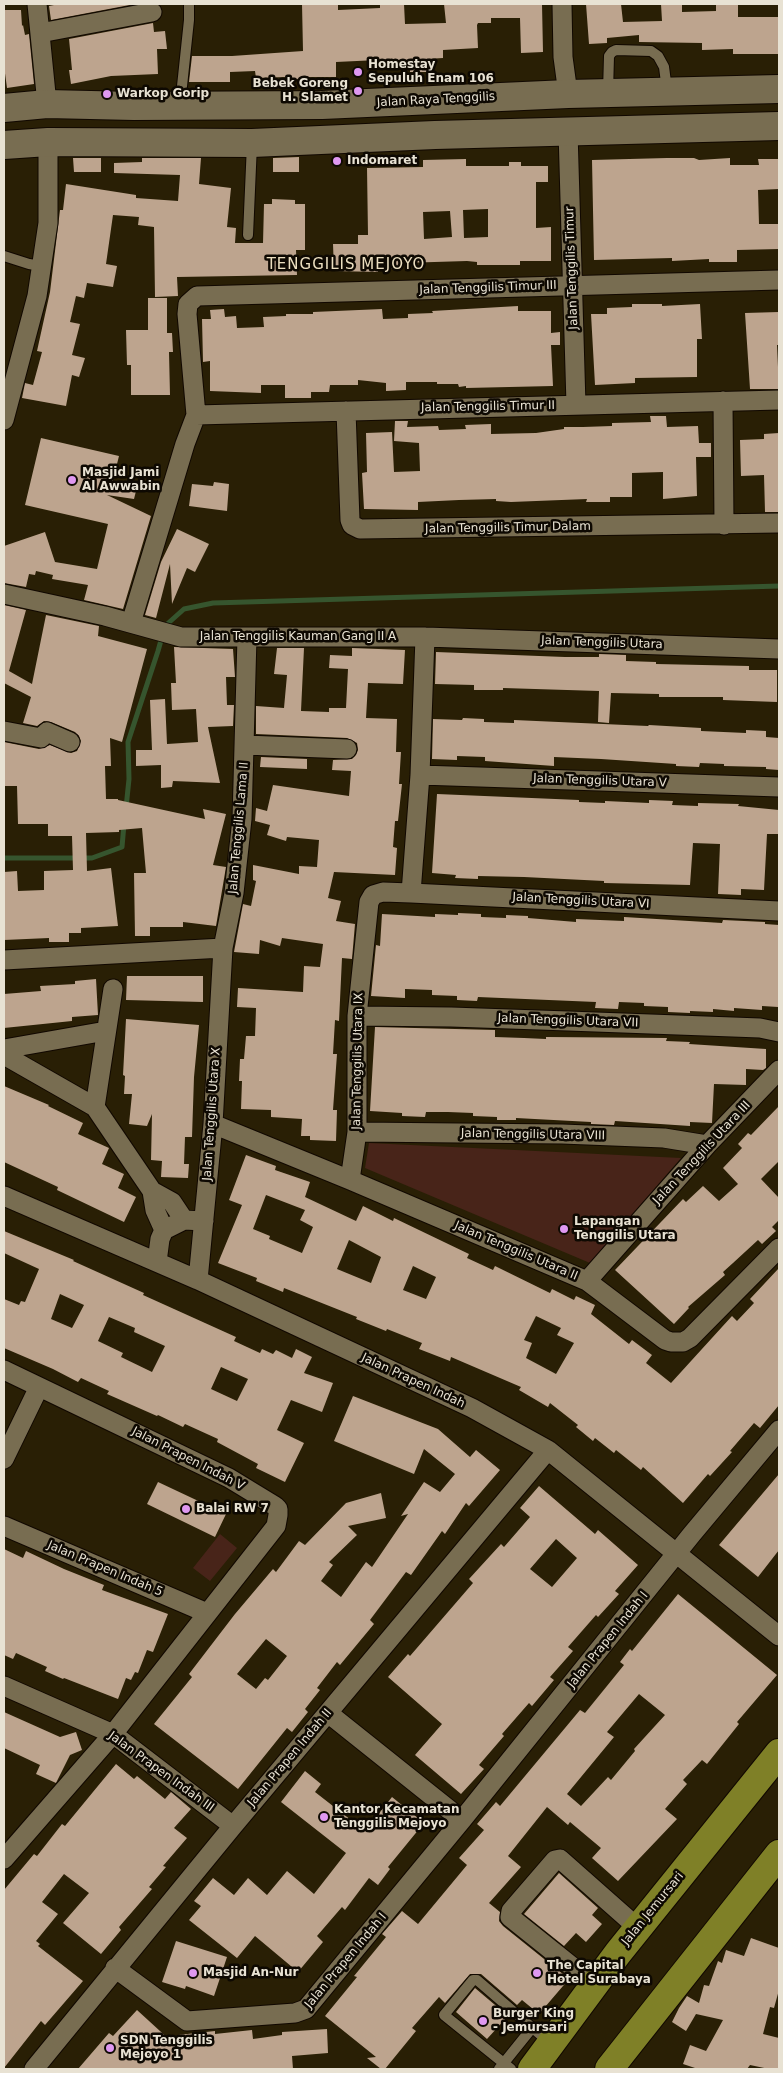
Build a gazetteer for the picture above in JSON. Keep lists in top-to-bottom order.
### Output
{
  "streets": {
    "main road": ["Jalan Raya Tenggilis", "Jalan Jemursari"],
    "street": [
      "Jalan Tenggilis Timur",
      "Jalan Tenggilis Timur III",
      "Jalan Tenggilis Timur II",
      "Jalan Tenggilis Timur Dalam",
      "Jalan Tenggilis Kauman Gang II A",
      "Jalan Tenggilis Utara",
      "Jalan Tenggilis Utara V",
      "Jalan Tenggilis Lama II",
      "Jalan Tenggilis Utara VI",
      "Jalan Tenggilis Utara VII",
      "Jalan Tenggilis Utara IX",
      "Jalan Tenggilis Utara X",
      "Jalan Tenggilis Utara VIII",
      "Jalan Tenggilis Utara III",
      "Jalan Tenggilis Utara II",
      "Jalan Prapen Indah",
      "Jalan Prapen Indah V",
      "Jalan Prapen Indah 5",
      "Jalan Prapen Indah I",
      "Jalan Prapen Indah II",
      "Jalan Prapen Indah III"
    ]
  },
  "crossings": [
    ["Jalan Tenggilis Timur", "Jalan Tenggilis Timur III"],
    ["Jalan Tenggilis Timur", "Jalan Tenggilis Timur II"],
    ["Jalan Tenggilis Timur III", "Jalan Tenggilis Timur II"],
    ["Jalan Tenggilis Timur II", "Jalan Tenggilis Timur Dalam"],
    ["Jalan Tenggilis Kauman Gang II A", "Jalan Tenggilis Utara"],
    ["Jalan Tenggilis Kauman Gang II A", "Jalan Tenggilis Lama II"],
    ["Jalan Tenggilis Lama II", "Jalan Tenggilis Utara X"],
    ["Jalan Tenggilis Utara VI", "Jalan Tenggilis Utara IX"],
    ["Jalan Tenggilis Utara VII", "Jalan Tenggilis Utara IX"],
    ["Jalan Tenggilis Utara IX", "Jalan Tenggilis Utara VIII"],
    ["Jalan Tenggilis Utara IX", "Jalan Tenggilis Utara II"],
    ["Jalan Tenggilis Utara X", "Jalan Tenggilis Utara II"],
    ["Jalan Tenggilis Utara X", "Jalan Prapen Indah"],
    ["Jalan Tenggilis Utara VIII", "Jalan Tenggilis Utara III"],
    ["Jalan Tenggilis Utara III", "Jalan Tenggilis Utara II"],
    ["Jalan Prapen Indah", "Jalan Prapen Indah I"],
    ["Jalan Prapen Indah", "Jalan Prapen Indah II"],
    ["Jalan Prapen Indah V", "Jalan Prapen Indah 5"],
    ["Jalan Prapen Indah V", "Jalan Prapen Indah III"],
    ["Jalan Prapen Indah I", "Jalan Prapen Indah II"],
    ["Jalan Prapen Indah II", "Jalan Prapen Indah III"]
  ],
  "districts": ["TENGGILIS MEJOYO"],
  "places": [
    "Homestay Sepuluh Enam 106",
    "Bebek Goreng H. Slamet",
    "Warkop Gorip",
    "Indomaret",
    "Masjid Jami Al Awwabin",
    "Lapangan Tenggilis Utara",
    "Balai RW 7",
    "Kantor Kecamatan Tenggilis Mejoyo",
    "Masjid An-Nur",
    "The Capital Hotel Surabaya",
    "Burger King - Jemursari",
    "SDN Tenggilis Mejoyo 1"
  ]
}
